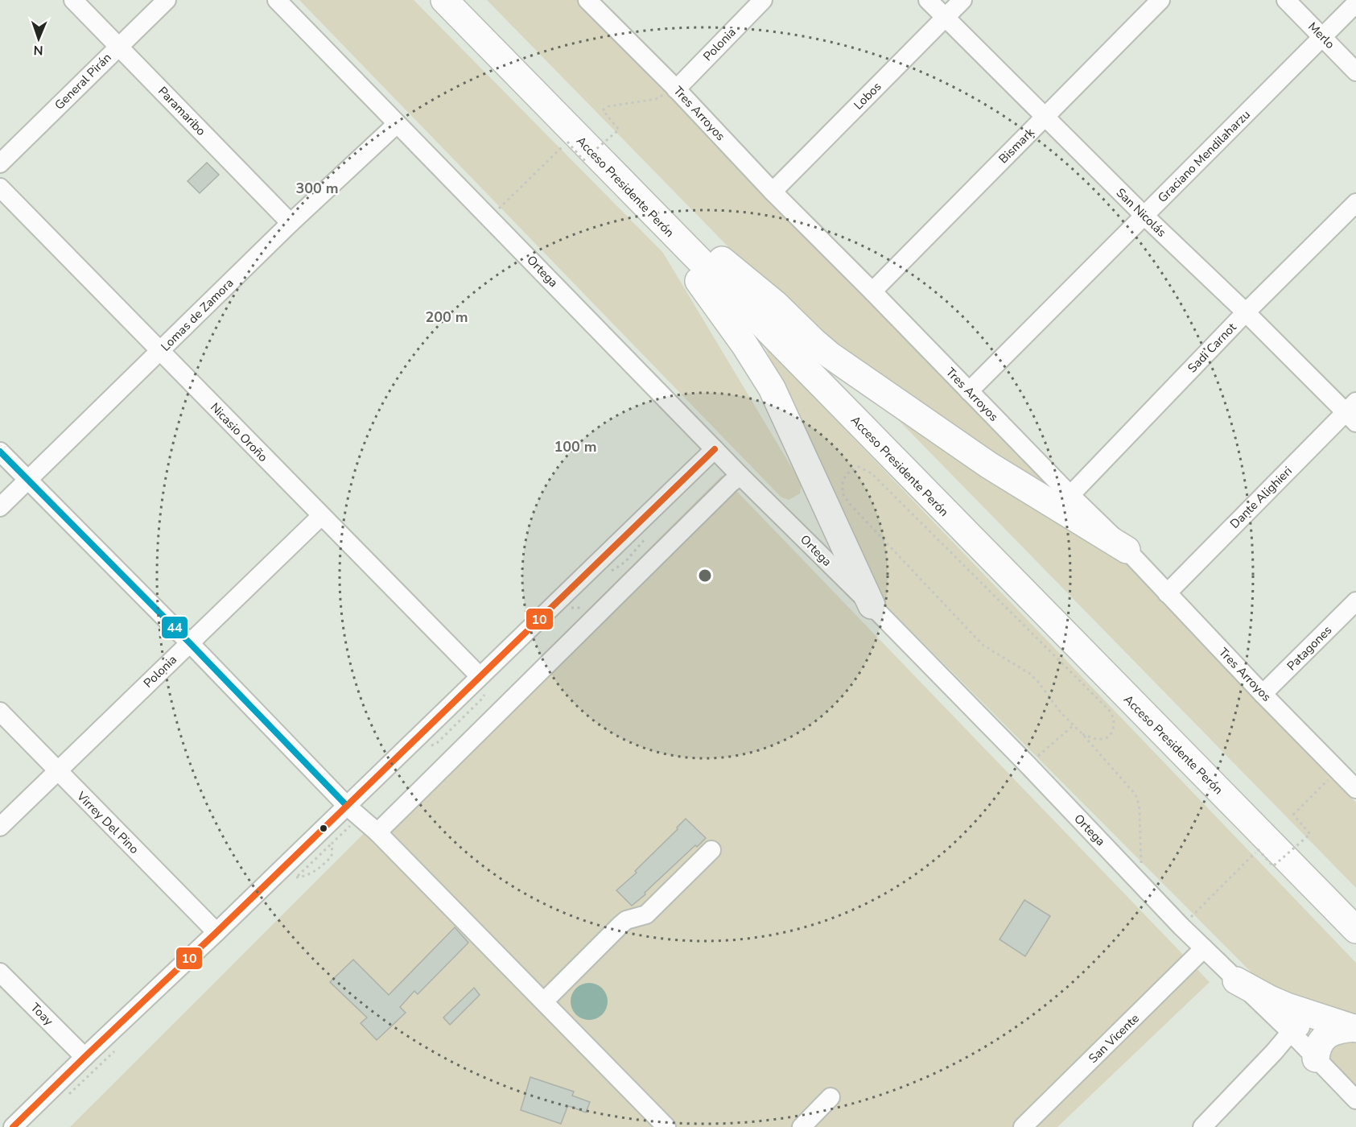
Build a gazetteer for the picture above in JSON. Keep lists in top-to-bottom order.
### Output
{
  "streets": {
    "highway": ["Acceso Presidente Perón"],
    "street": [
      "Merlo",
      "Polonia",
      "General Pirán",
      "Lobos",
      "Paramaribo",
      "Tres Arroyos",
      "Bismark",
      "Graciano Mendilaharzu",
      "San Nicolás",
      "Ortega",
      "Lomas de Zamora",
      "Sadi Carnot",
      "Nicasio Oroño",
      "Dante Alighieri",
      "Patagones",
      "Virrey Del Pino",
      "Toay",
      "San Vicente"
    ]
  },
  "crossings": [
    ["Merlo", "Graciano Mendilaharzu"],
    ["Polonia", "Tres Arroyos"],
    ["Polonia", "Nicasio Oroño"],
    ["Polonia", "Virrey Del Pino"],
    ["General Pirán", "Paramaribo"],
    ["Lobos", "Tres Arroyos"],
    ["Lobos", "San Nicolás"],
    ["Paramaribo", "Lomas de Zamora"],
    ["Tres Arroyos", "Bismark"],
    ["Tres Arroyos", "Graciano Mendilaharzu"],
    ["Tres Arroyos", "Sadi Carnot"],
    ["Tres Arroyos", "Dante Alighieri"],
    ["Tres Arroyos", "Patagones"],
    ["Bismark", "San Nicolás"],
    ["Graciano Mendilaharzu", "San Nicolás"],
    ["San Nicolás", "Sadi Carnot"],
    ["San Nicolás", "Dante Alighieri"],
    ["Ortega", "Lomas de Zamora"],
    ["Ortega", "San Vicente"],
    ["Lomas de Zamora", "Nicasio Oroño"]
  ],
  "lines": ["transit line 10", "transit line 44"],
  "north": "bottom",
  "rings": ["300 m", "200 m", "100 m"]
}
